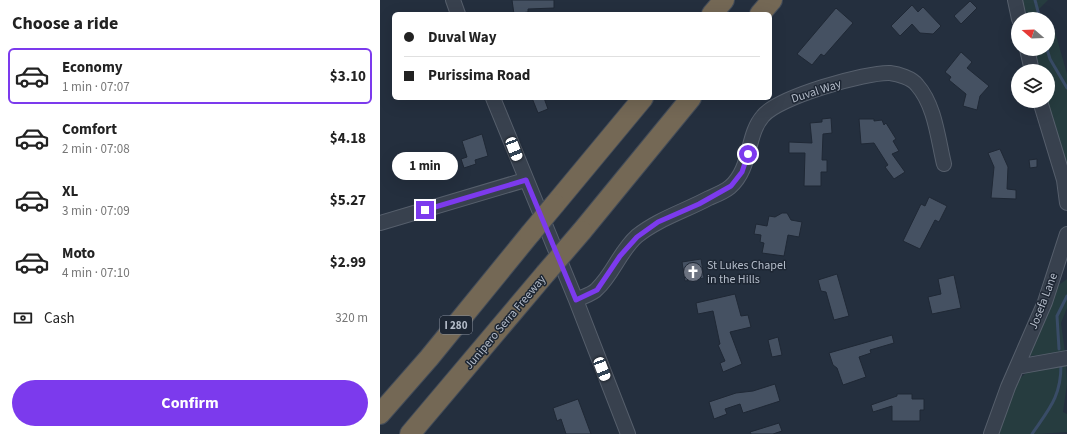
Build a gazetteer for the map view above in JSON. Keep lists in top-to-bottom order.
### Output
{
  "streets": {
    "highway": ["Junipero Serra Freeway", "I 280"],
    "street": ["Duval Way", "Josefa Lane"]
  },
  "places": {
    "church": ["St Lukes Chapel in the Hills"]
  },
  "north": "left",
  "page": {
    "heading": "Choose a ride",
    "banner": ["Duval Way", "Purissima Road"],
    "list": [
      {
        "name": "Economy",
        "note": "1 min · 07:07",
        "value": "$3.10"
      },
      {
        "name": "Comfort",
        "note": "2 min · 07:08",
        "value": "$4.18"
      },
      {
        "name": "XL",
        "note": "3 min · 07:09",
        "value": "$5.27"
      },
      {
        "name": "Moto",
        "note": "4 min · 07:10",
        "value": "$2.99"
      }
    ],
    "bubble": "1 min",
    "pay": ["Cash", "320 m"],
    "buttons": "Confirm"
  }
}
